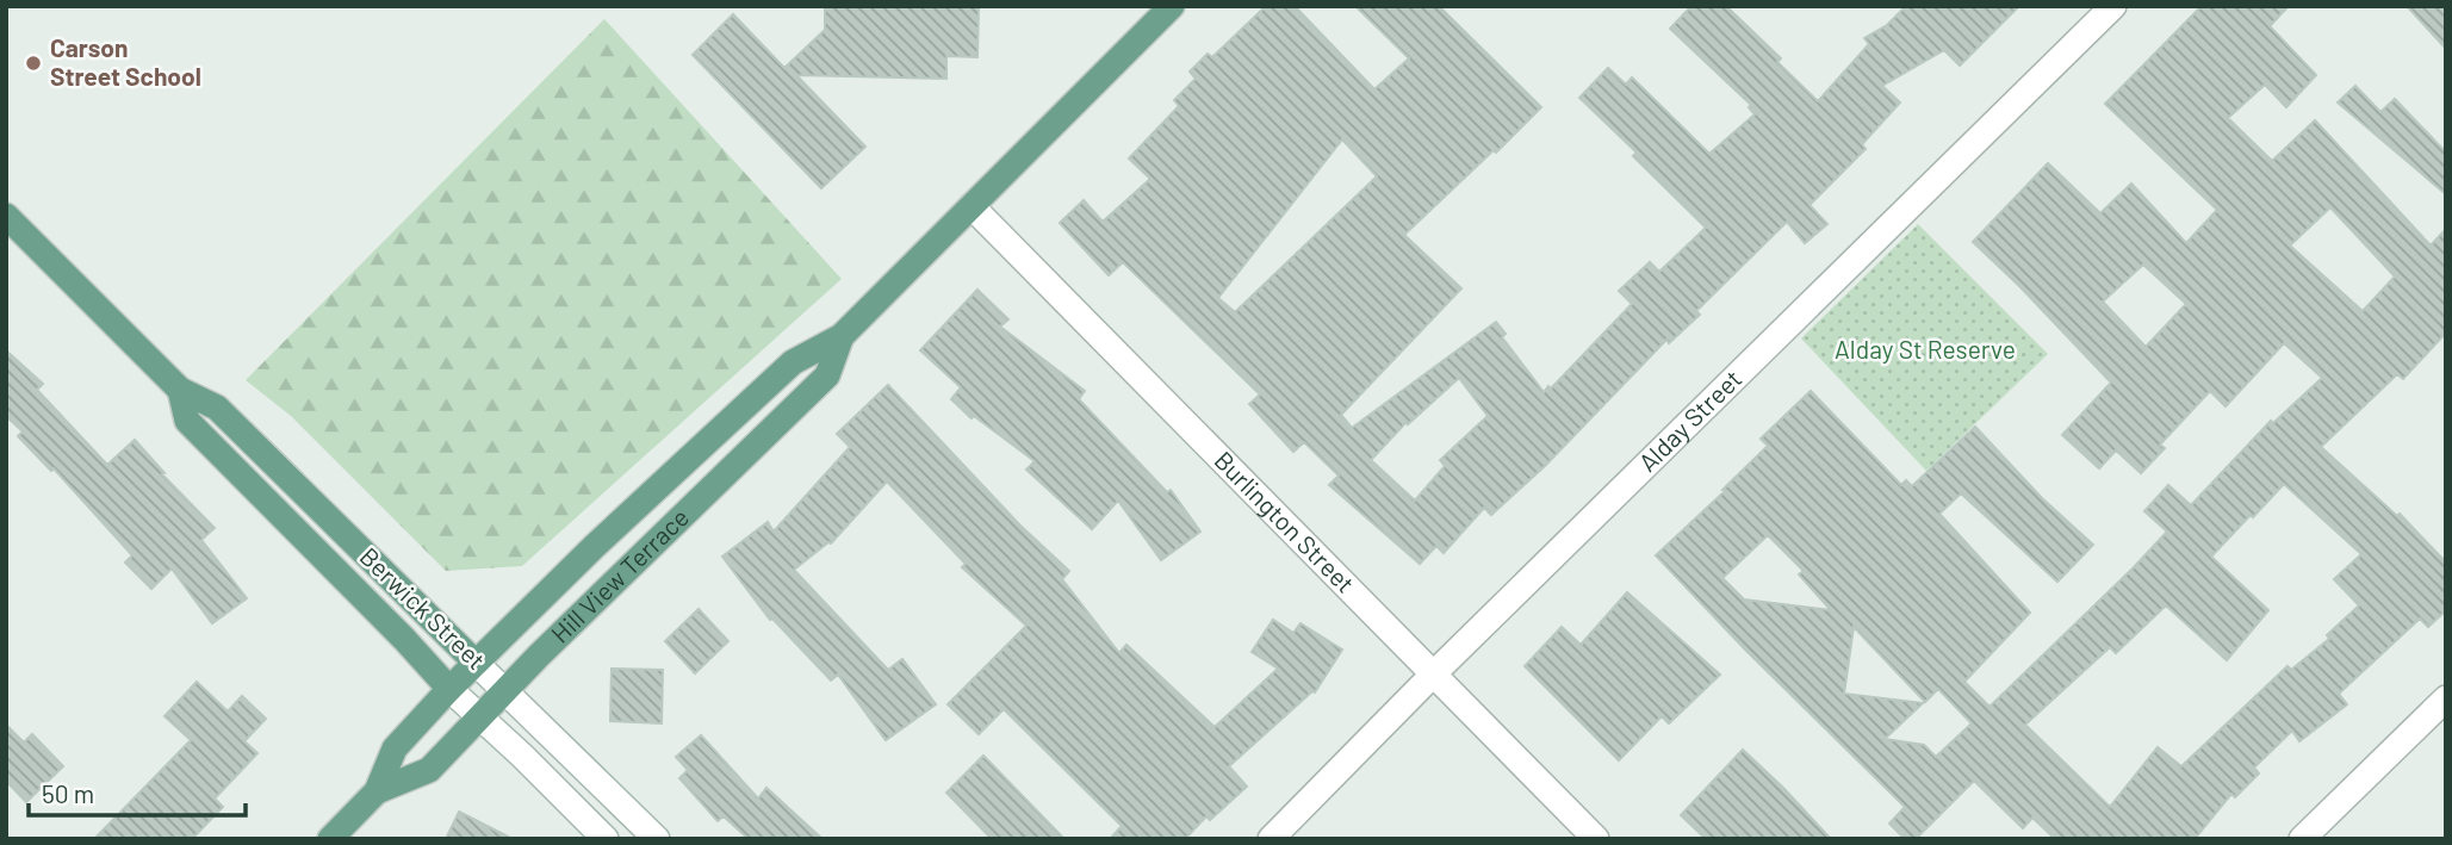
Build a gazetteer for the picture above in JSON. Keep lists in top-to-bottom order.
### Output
{
  "streets": {
    "main road": ["Hill View Terrace", "Berwick Street"],
    "street": ["Alday Street", "Burlington Street"]
  },
  "crossings": [
    ["Alday Street", "Burlington Street"],
    ["Burlington Street", "Hill View Terrace"],
    ["Hill View Terrace", "Berwick Street"]
  ],
  "parks": ["Alday St Reserve"],
  "places": ["Carson Street School"],
  "scale_bar": "50 m"
}
